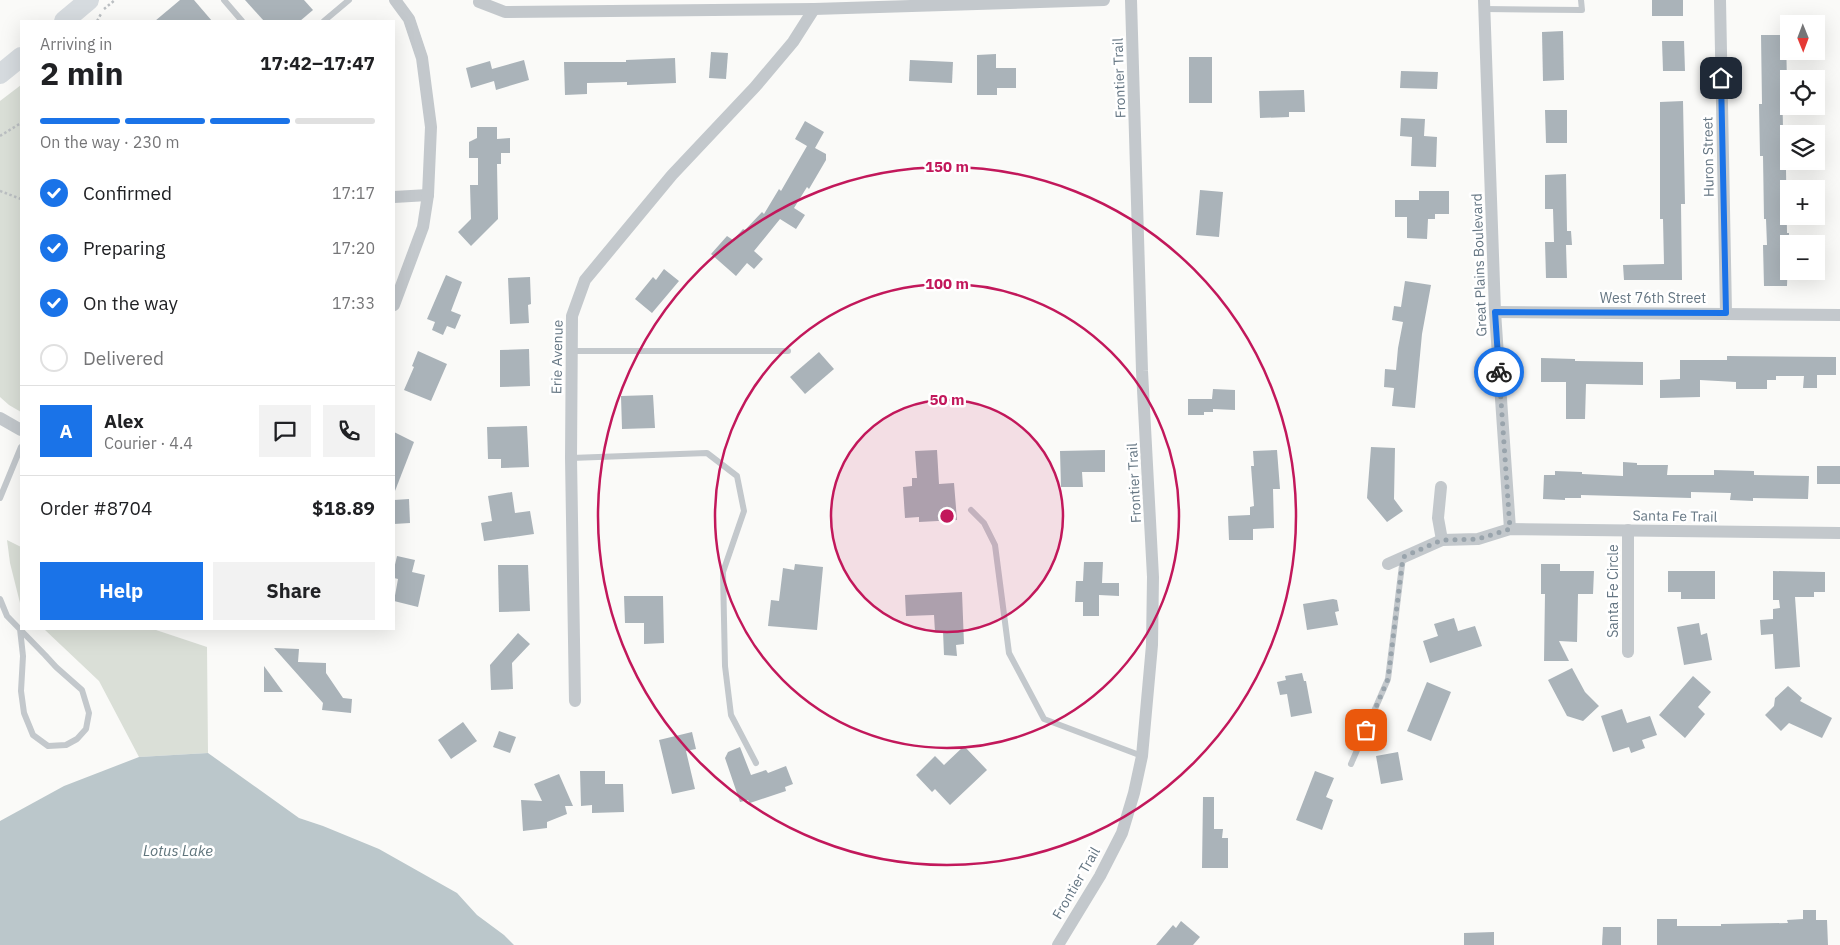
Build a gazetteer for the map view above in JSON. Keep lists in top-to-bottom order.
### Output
{
  "streets": {
    "street": [
      "Frontier Trail",
      "Huron Street",
      "Great Plains Boulevard",
      "West 76th Street",
      "Erie Avenue",
      "Santa Fe Trail",
      "Santa Fe Circle"
    ]
  },
  "crossings": [
    ["Huron Street", "West 76th Street"],
    ["Great Plains Boulevard", "West 76th Street"],
    ["Great Plains Boulevard", "Santa Fe Trail"],
    ["Santa Fe Trail", "Santa Fe Circle"]
  ],
  "water": ["Lotus Lake"],
  "north": "bottom",
  "page": {
    "map_buttons": ["+", "−"],
    "heading": ["2 min", "Arriving in", "17:42–17:47"],
    "panel": [
      "Alex",
      "Courier · 4.4",
      "Order #8704",
      "$18.89"
    ],
    "bar": "On the way · 230 m",
    "list": [
      ["Confirmed", "17:17"],
      ["Preparing", "17:20"],
      ["On the way", "17:33"],
      "Delivered"
    ],
    "round": "A",
    "buttons": ["Help", "Share"]
  },
  "rings": ["150 m", "100 m", "50 m"]
}
